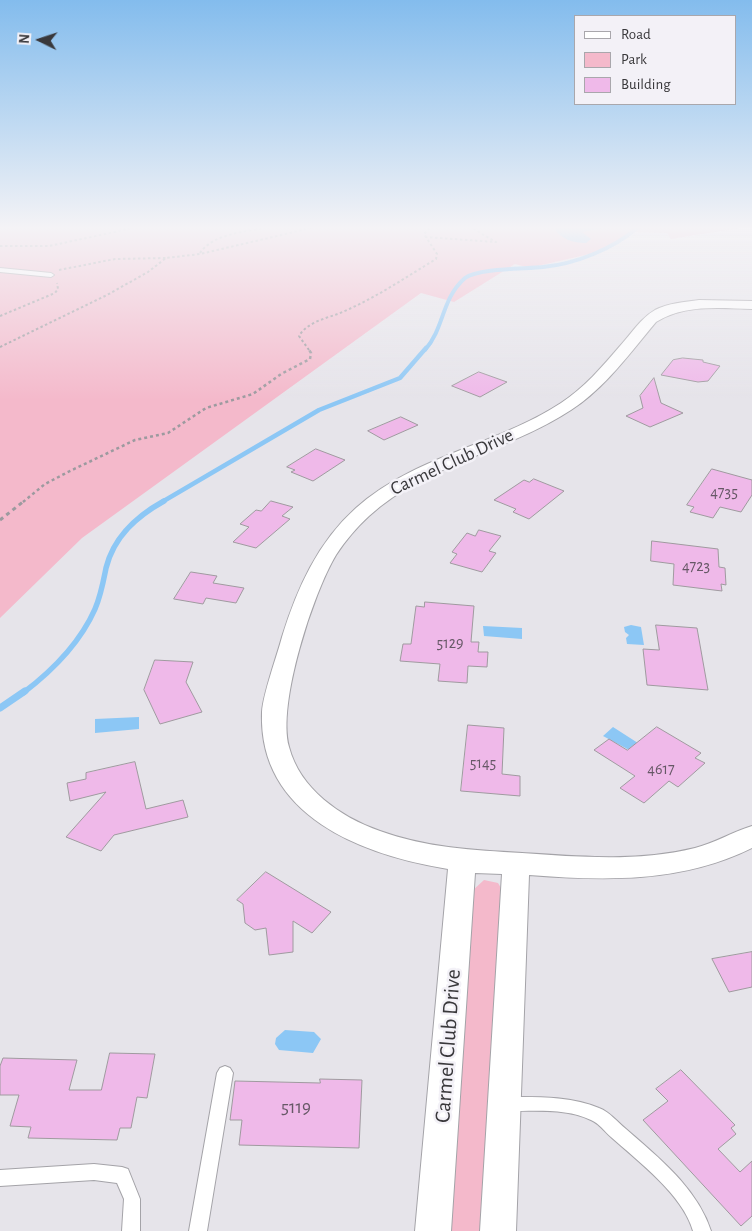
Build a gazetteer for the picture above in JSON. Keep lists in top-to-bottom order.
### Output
{
  "streets": {
    "street": ["Carmel Club Drive"]
  },
  "house_numbers": [
    "4735",
    "4723",
    "5129",
    "5145",
    "4617",
    "5119"
  ],
  "legend": ["Road", "Park", "Building"],
  "north": "left"
}
